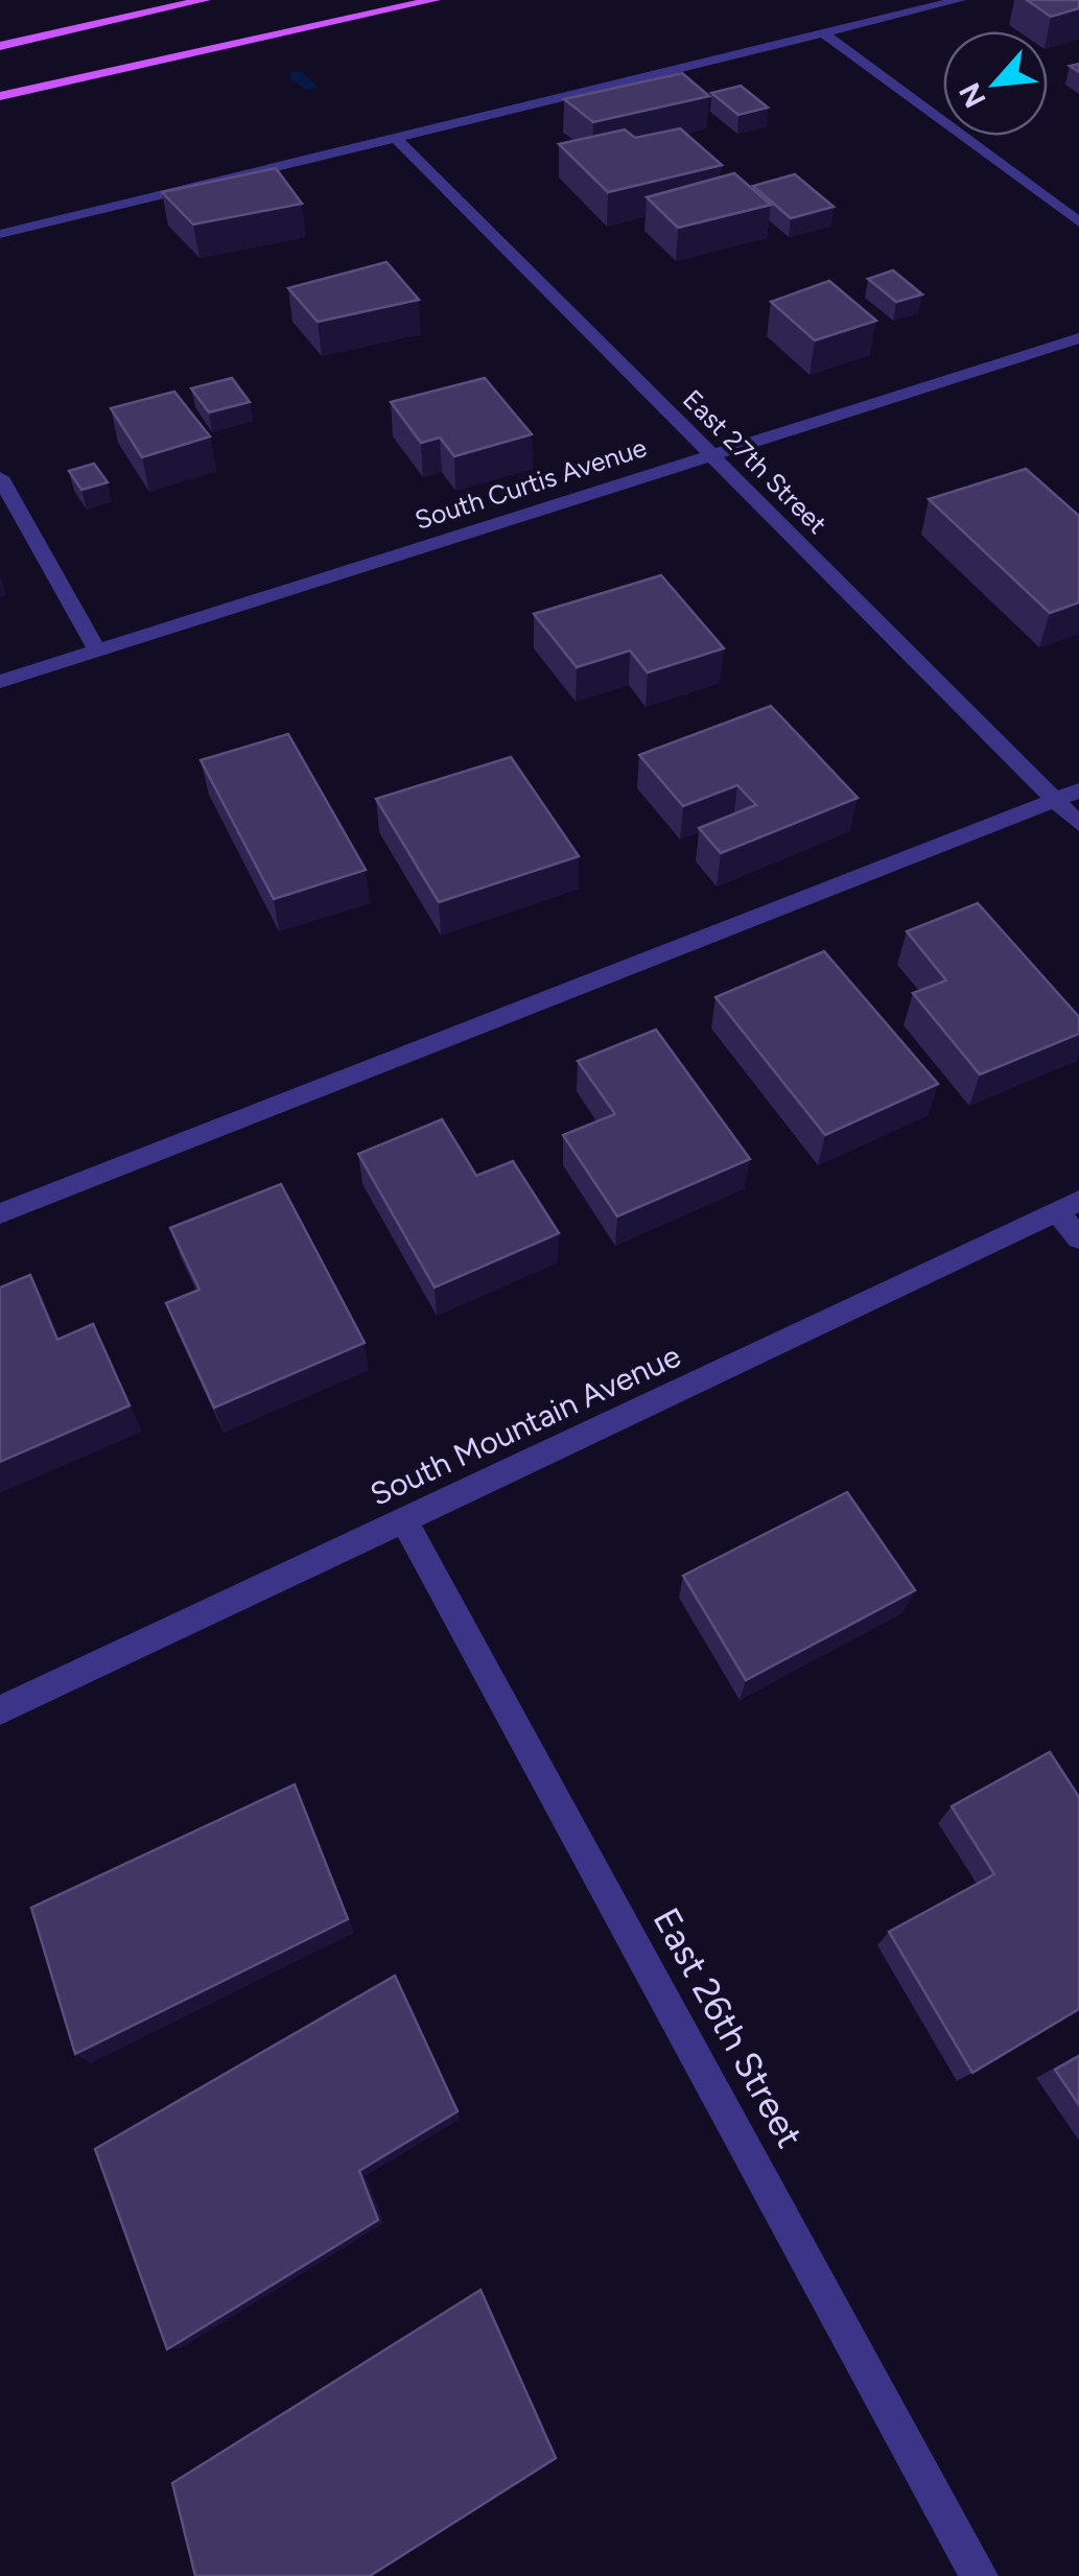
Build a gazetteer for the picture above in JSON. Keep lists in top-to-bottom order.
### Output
{
  "streets": {
    "street": [
      "East 27th Street",
      "South Curtis Avenue",
      "South Mountain Avenue",
      "East 26th Street"
    ]
  },
  "crossings": [
    ["East 27th Street", "South Curtis Avenue"],
    ["South Mountain Avenue", "East 26th Street"]
  ],
  "north": "bottom left"
}
